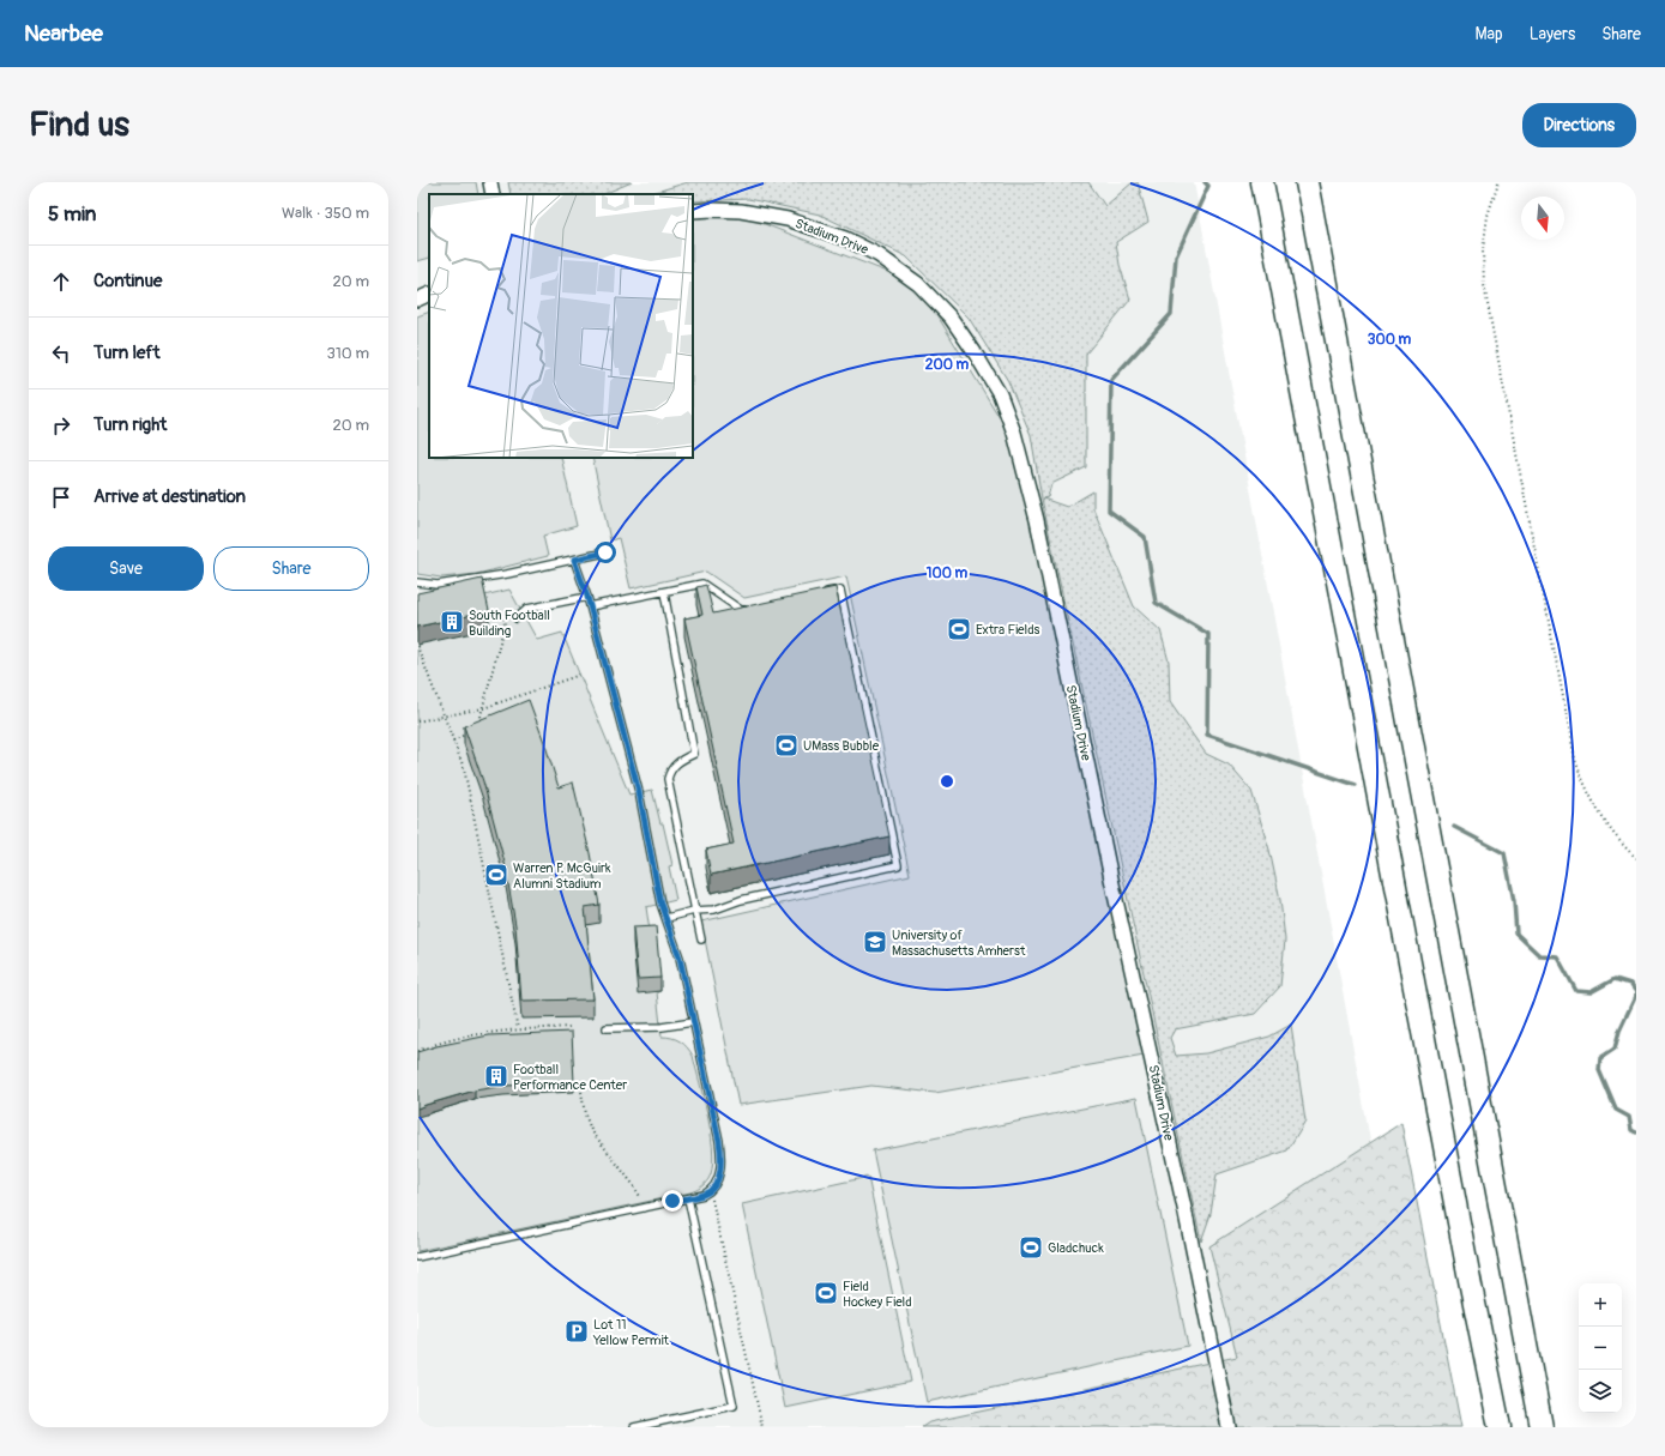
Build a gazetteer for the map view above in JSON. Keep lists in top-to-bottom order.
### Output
{
  "streets": {
    "street": ["Stadium Drive"]
  },
  "places": {
    "building": ["South Football Building", "Football Performance Center"],
    "sports": [
      "Extra Fields",
      "UMass Bubble",
      "Warren P. McGuirk Alumni Stadium",
      "Gladchuck",
      "Field Hockey Field"
    ],
    "school or university": ["University of Massachusetts Amherst"],
    "parking": ["Lot 11 Yellow Permit"]
  },
  "north": "bottom",
  "page": {
    "header": "Nearbee",
    "nav": ["Map", "Layers", "Share"],
    "buttons": [
      "Directions",
      ["Save", "Share"]
    ],
    "title": "Find us",
    "heading": ["5 min", "Walk · 350 m"],
    "list": [
      ["Continue", "20 m"],
      ["Turn left", "310 m"],
      ["Turn right", "20 m"],
      "Arrive at destination"
    ],
    "map_buttons": ["+", "−"]
  },
  "rings": ["300 m", "200 m", "100 m"]
}
